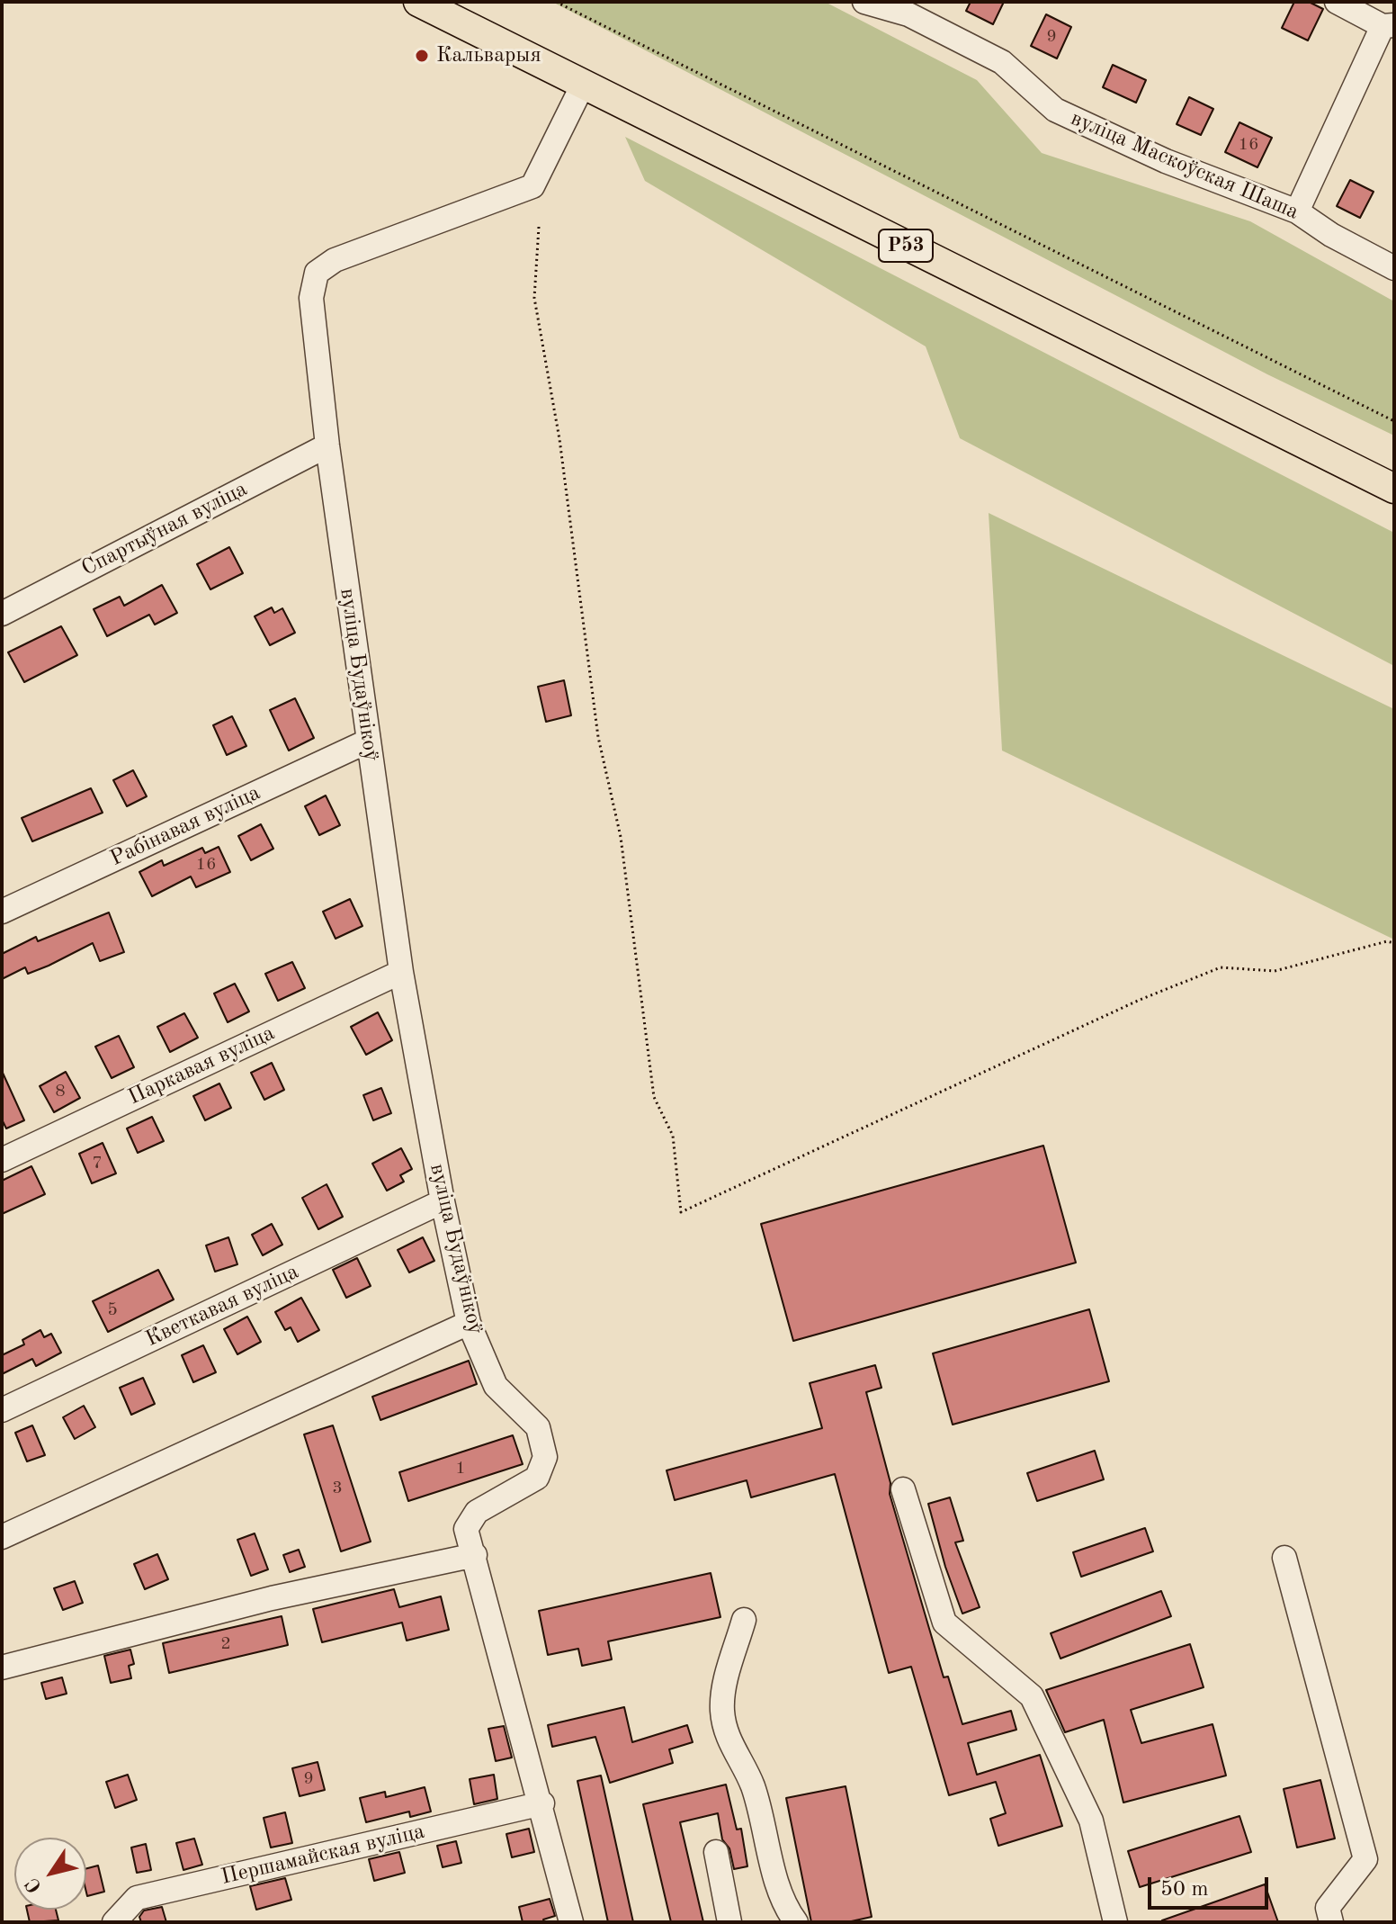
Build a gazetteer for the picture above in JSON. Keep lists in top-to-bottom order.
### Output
{
  "streets": {
    "main road": ["Р53"],
    "street": [
      "вуліца Маскоўская Шаша",
      "Спартыўная вуліца",
      "вуліца Будаўнікоў",
      "Рабінавая вуліца",
      "Паркавая вуліца",
      "Кветкавая вуліца",
      "Першамайская вуліца"
    ]
  },
  "crossings": [
    ["Р53", "вуліца Будаўнікоў"],
    ["Спартыўная вуліца", "вуліца Будаўнікоў"],
    ["вуліца Будаўнікоў", "Рабінавая вуліца"],
    ["вуліца Будаўнікоў", "Паркавая вуліца"],
    ["вуліца Будаўнікоў", "Кветкавая вуліца"]
  ],
  "places": ["Кальварыя"],
  "house_numbers": [
    "9",
    "16",
    "16",
    "8",
    "7",
    "5",
    "1",
    "3",
    "2",
    "9"
  ],
  "scale_bar": "50 m",
  "north": "bottom left"
}
